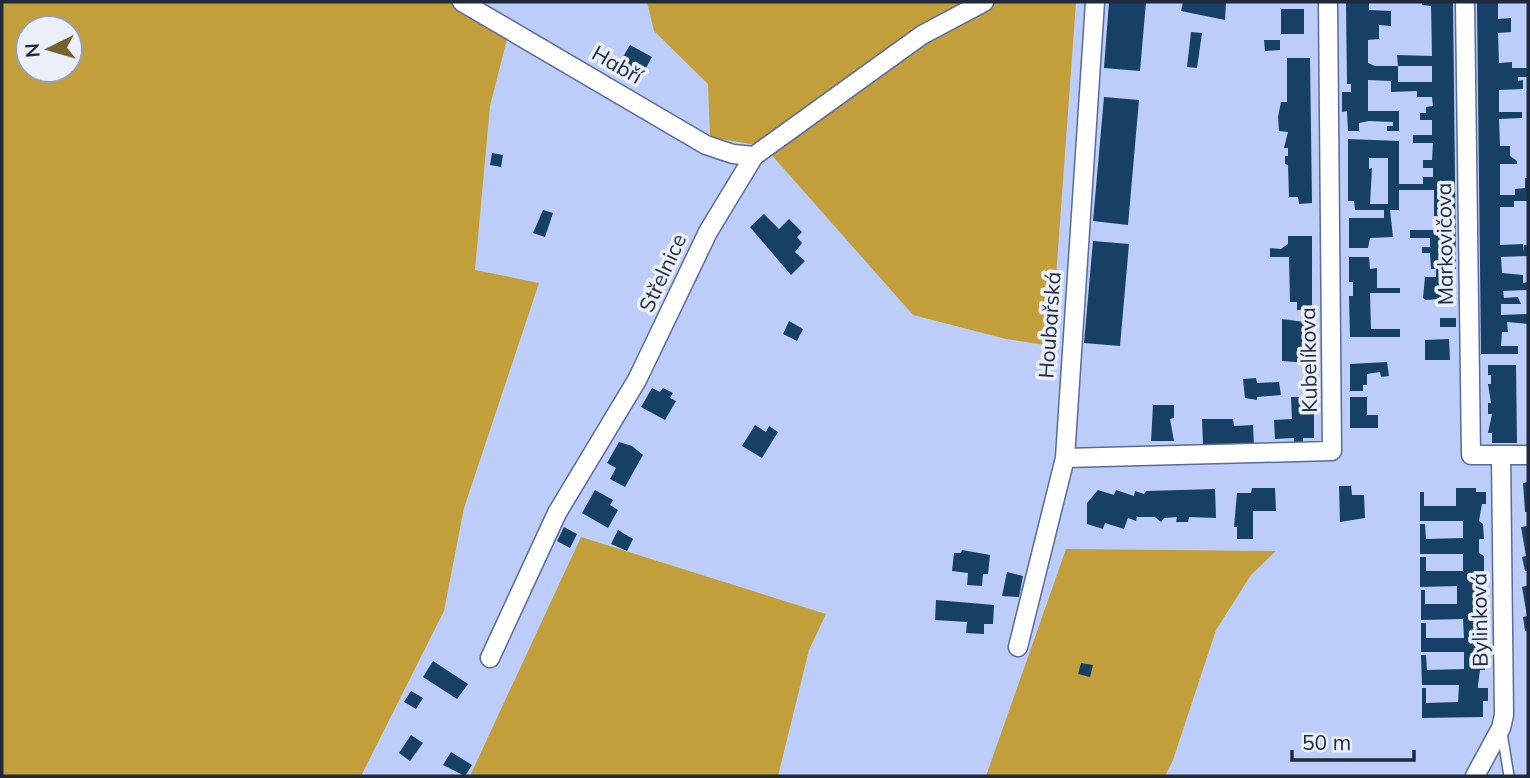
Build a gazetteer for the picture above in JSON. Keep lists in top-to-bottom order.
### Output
{
  "streets": {
    "street": [
      "Habří",
      "Markovičova",
      "Střelnice",
      "Houbařská",
      "Kubelíkova",
      "Bylinková"
    ]
  },
  "crossings": [
    ["Habří", "Střelnice"],
    ["Markovičova", "Bylinková"],
    ["Houbařská", "Kubelíkova"]
  ],
  "scale_bar": "50 m",
  "north": "left"
}
